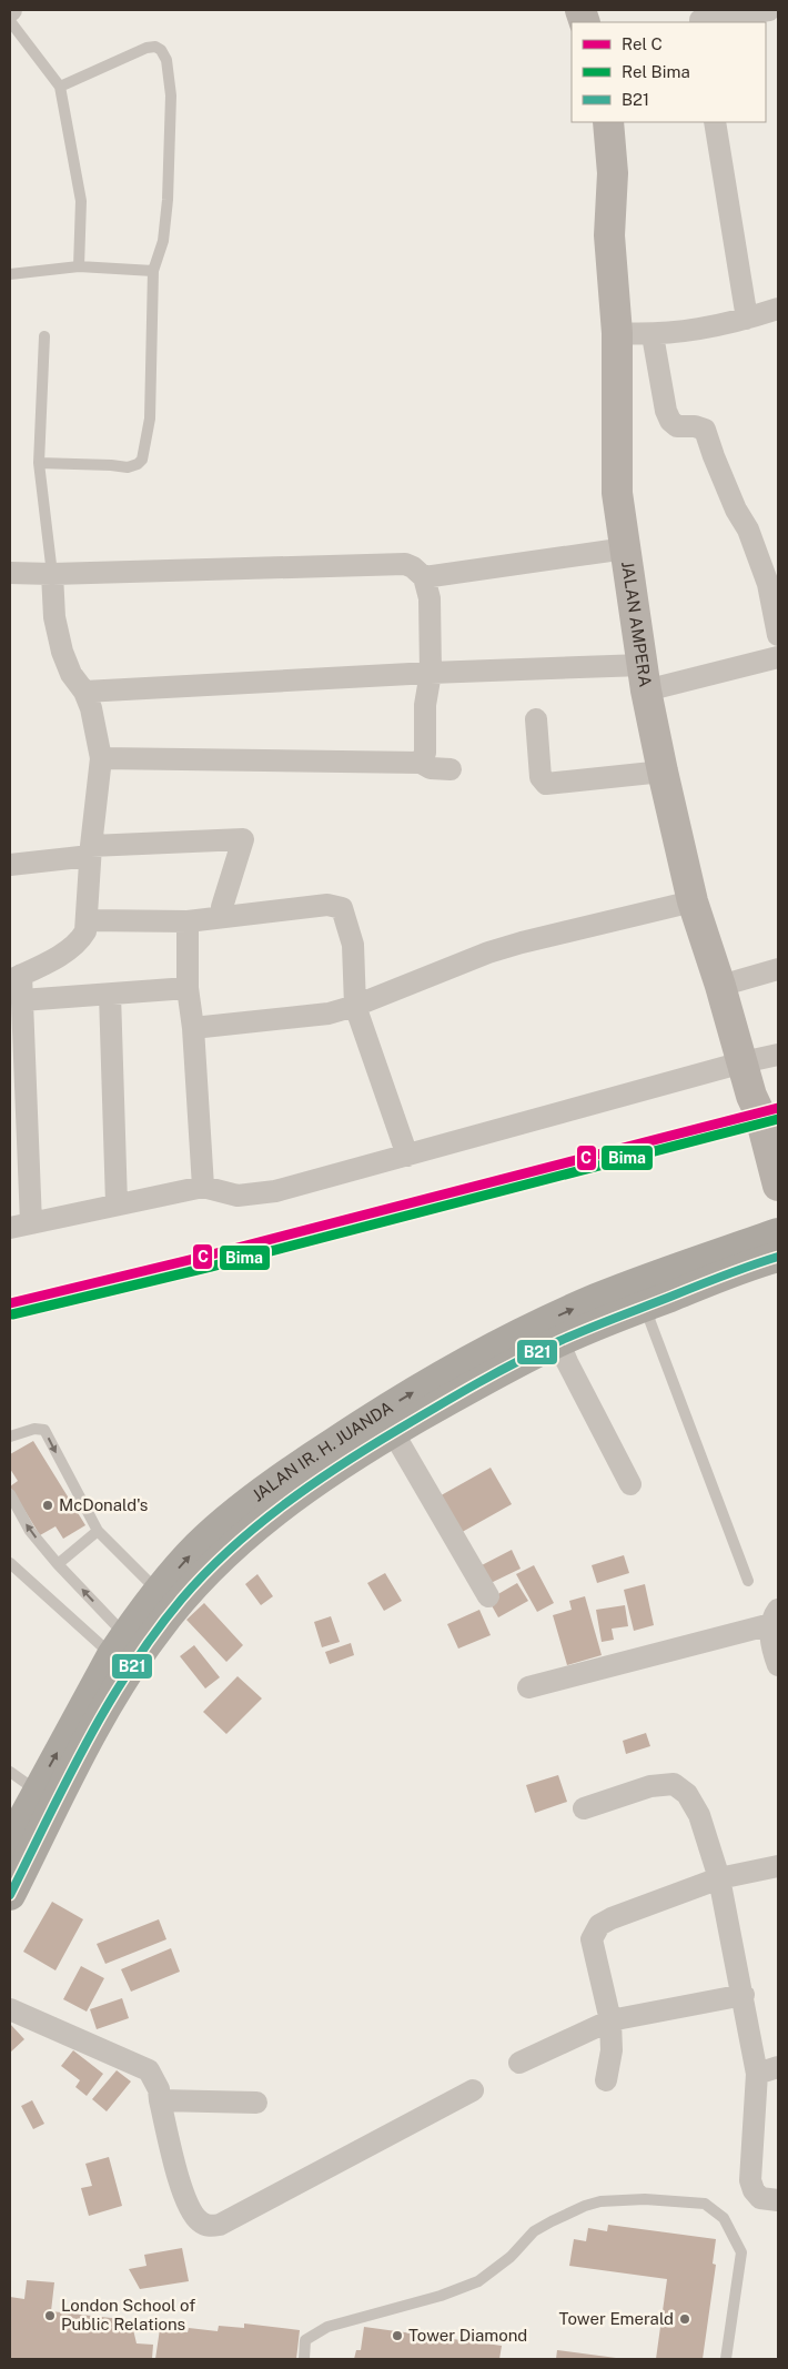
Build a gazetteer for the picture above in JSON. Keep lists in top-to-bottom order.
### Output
{
  "streets": {
    "highway": ["JALAN IR. H. JUANDA"],
    "street": ["JALAN AMPERA"]
  },
  "places": [
    "McDonald's",
    "London School of Public Relations",
    "Tower Emerald",
    "Tower Diamond"
  ],
  "lines": ["rail line C", "rail line Bima", "transit line B21"],
  "legend": ["Rel C", "Rel Bima", "B21"]
}
